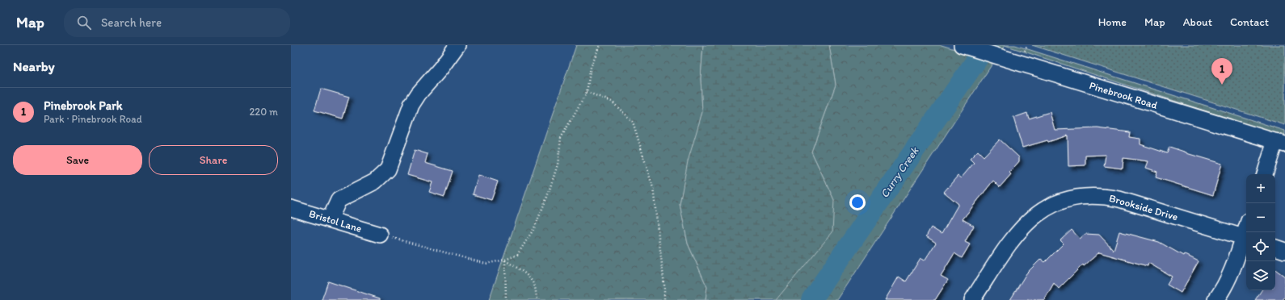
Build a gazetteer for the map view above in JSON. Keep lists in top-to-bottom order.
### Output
{
  "streets": {
    "street": ["Pinebrook Road", "Brookside Drive", "Bristol Lane"]
  },
  "water": ["Curry Creek"],
  "page": {
    "header": "Map",
    "search": "Search here",
    "nav": [
      "Home",
      "Map",
      "About",
      "Contact"
    ],
    "heading": "Nearby",
    "pins": "1",
    "list": [
      {
        "mark": "1",
        "name": "Pinebrook Park",
        "note": "Park · Pinebrook Road",
        "value": "220 m"
      }
    ],
    "buttons": ["Save", "Share"],
    "map_buttons": ["+", "−"]
  }
}
